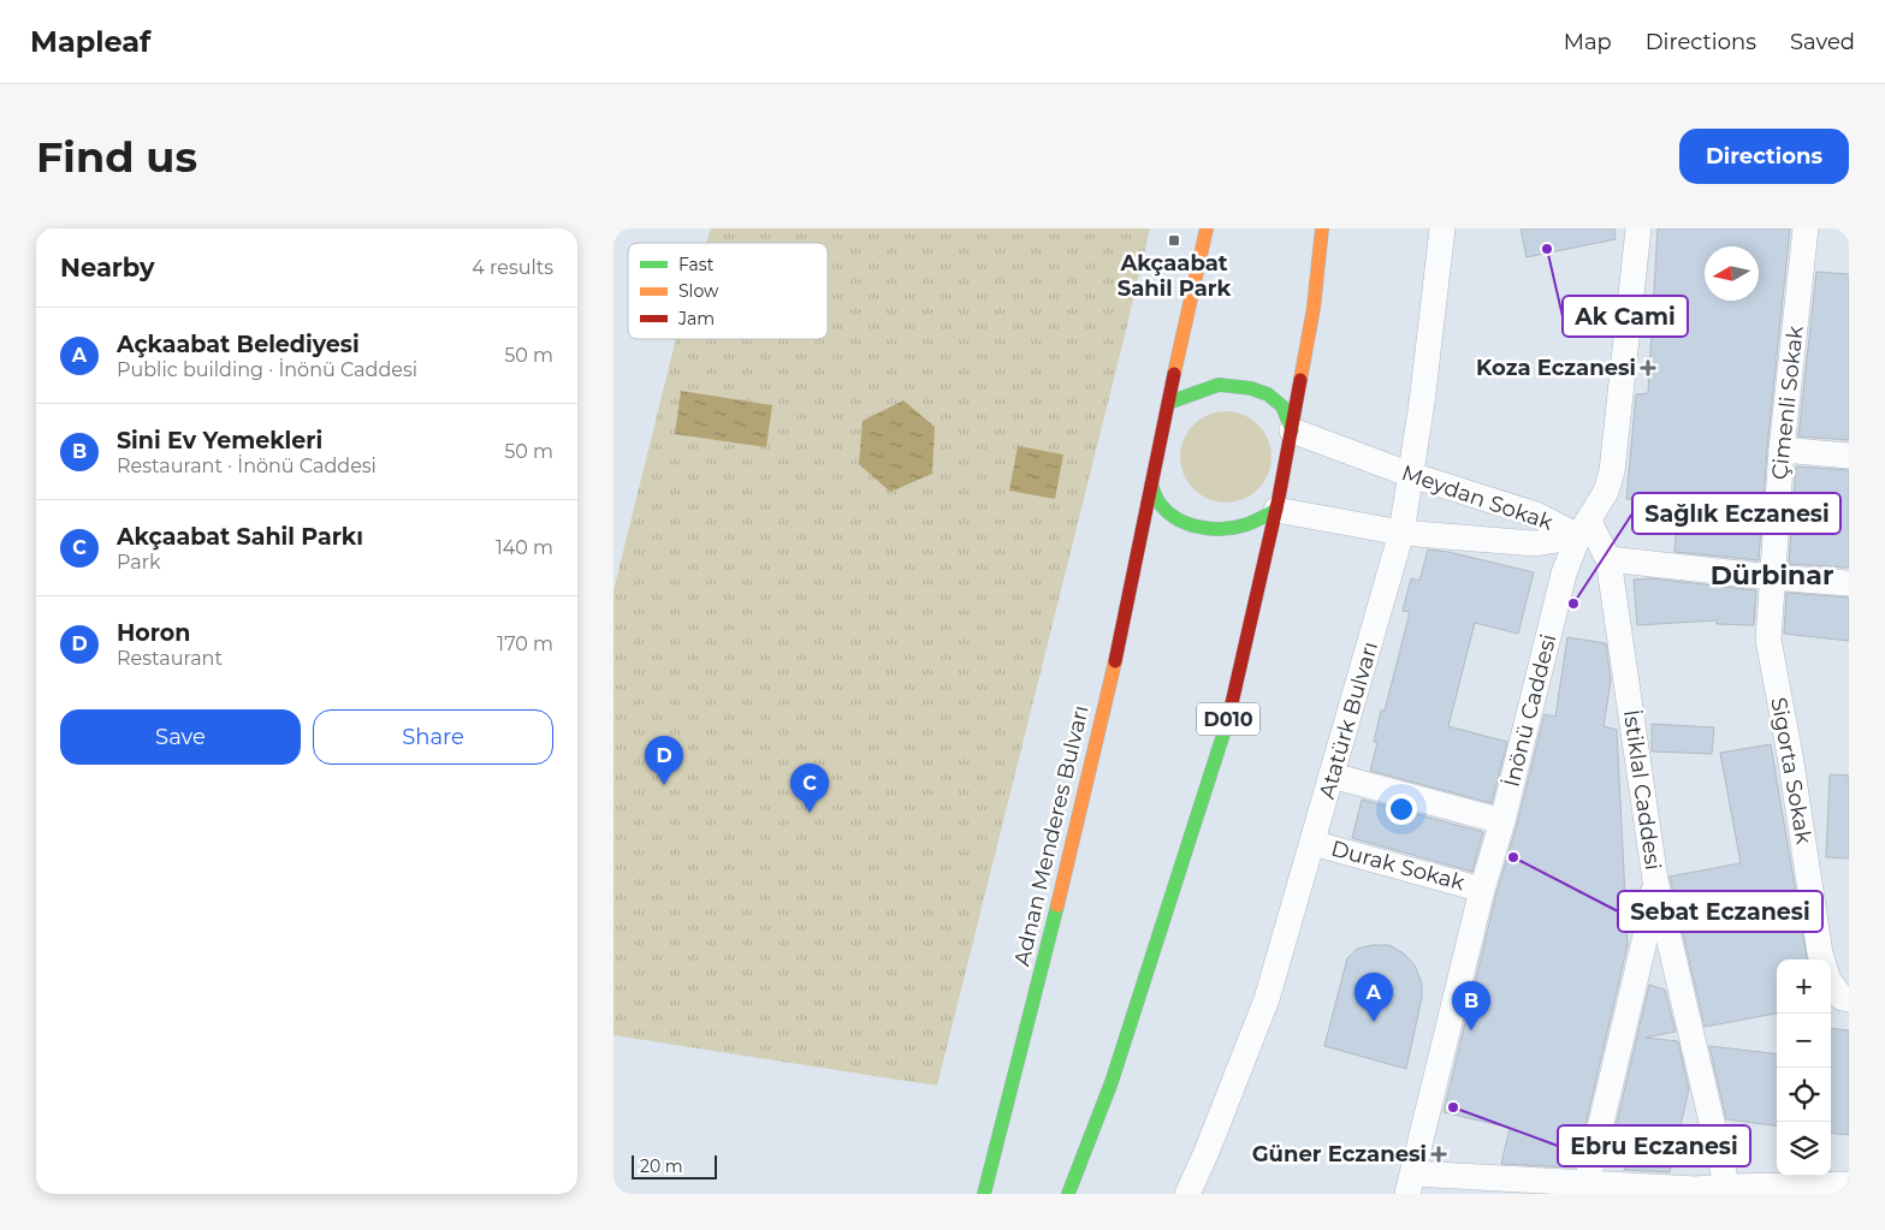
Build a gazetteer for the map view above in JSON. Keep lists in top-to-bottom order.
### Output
{
  "streets": {
    "highway": ["D010", "Adnan Menderes Bulvarı"],
    "street": [
      "Çimenli Sokak",
      "Meydan Sokak",
      "İnönü Caddesi",
      "Atatürk Bulvarı",
      "Sigorta Sokak",
      "İstiklal Caddesi",
      "Durak Sokak"
    ]
  },
  "crossings": [
    ["Çimenli Sokak", "Sigorta Sokak"],
    ["Meydan Sokak", "İnönü Caddesi"],
    ["Meydan Sokak", "D010"],
    ["Meydan Sokak", "Atatürk Bulvarı"],
    ["Meydan Sokak", "İstiklal Caddesi"],
    ["Meydan Sokak", "Adnan Menderes Bulvarı"],
    ["İnönü Caddesi", "İstiklal Caddesi"],
    ["İnönü Caddesi", "Durak Sokak"],
    ["D010", "Adnan Menderes Bulvarı"],
    ["Atatürk Bulvarı", "Durak Sokak"]
  ],
  "districts": ["Dürbinar"],
  "places": {
    "transit": ["Akçaabat Sahil Park"],
    "other": [
      "Ak Cami",
      "Sağlık Eczanesi",
      "Sebat Eczanesi",
      "Ebru Eczanesi"
    ],
    "health": ["Koza Eczanesi", "Güner Eczanesi"]
  },
  "legend": ["Fast", "Slow", "Jam"],
  "scale_bar": "20 m",
  "north": "left",
  "page": {
    "header": "Mapleaf",
    "nav": ["Map", "Directions", "Saved"],
    "buttons": [
      "Directions",
      ["Save", "Share"]
    ],
    "title": "Find us",
    "heading": ["Nearby", "4 results"],
    "list": [
      {
        "mark": "A",
        "name": "Açkaabat Belediyesi",
        "note": "Public building · İnönü Caddesi",
        "value": "50 m"
      },
      {
        "mark": "B",
        "name": "Sini Ev Yemekleri",
        "note": "Restaurant · İnönü Caddesi",
        "value": "50 m"
      },
      {
        "mark": "C",
        "name": "Akçaabat Sahil Parkı",
        "note": "Park",
        "value": "140 m"
      },
      {
        "mark": "D",
        "name": "Horon",
        "note": "Restaurant",
        "value": "170 m"
      }
    ],
    "pins": [
      "D",
      "C",
      "A",
      "B"
    ],
    "map_buttons": ["+", "−"],
    "scale": "20 m"
  }
}
